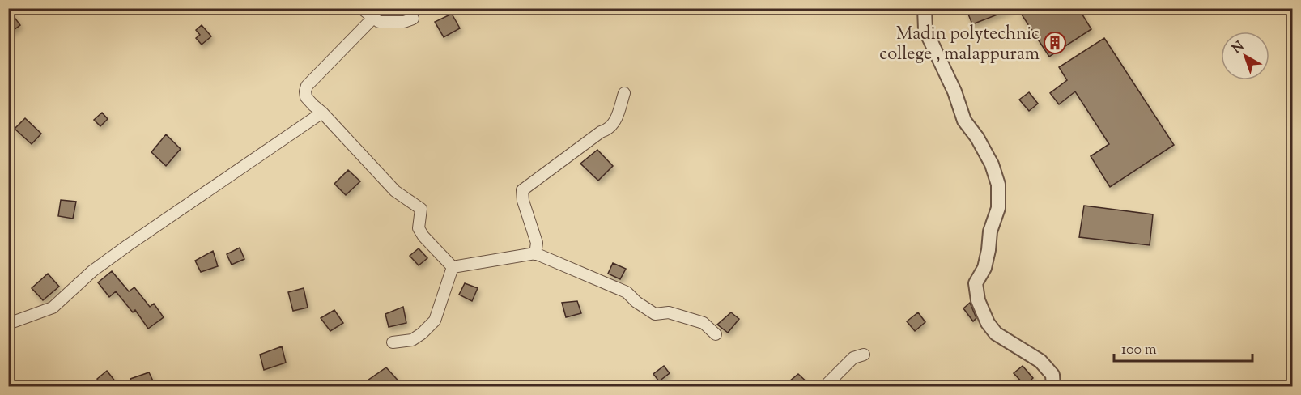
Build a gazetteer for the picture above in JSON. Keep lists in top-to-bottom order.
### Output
{
  "places": {
    "building": ["Madin polytechnic college , malappuram"]
  },
  "scale_bar": "100 m",
  "north": "top left"
}
